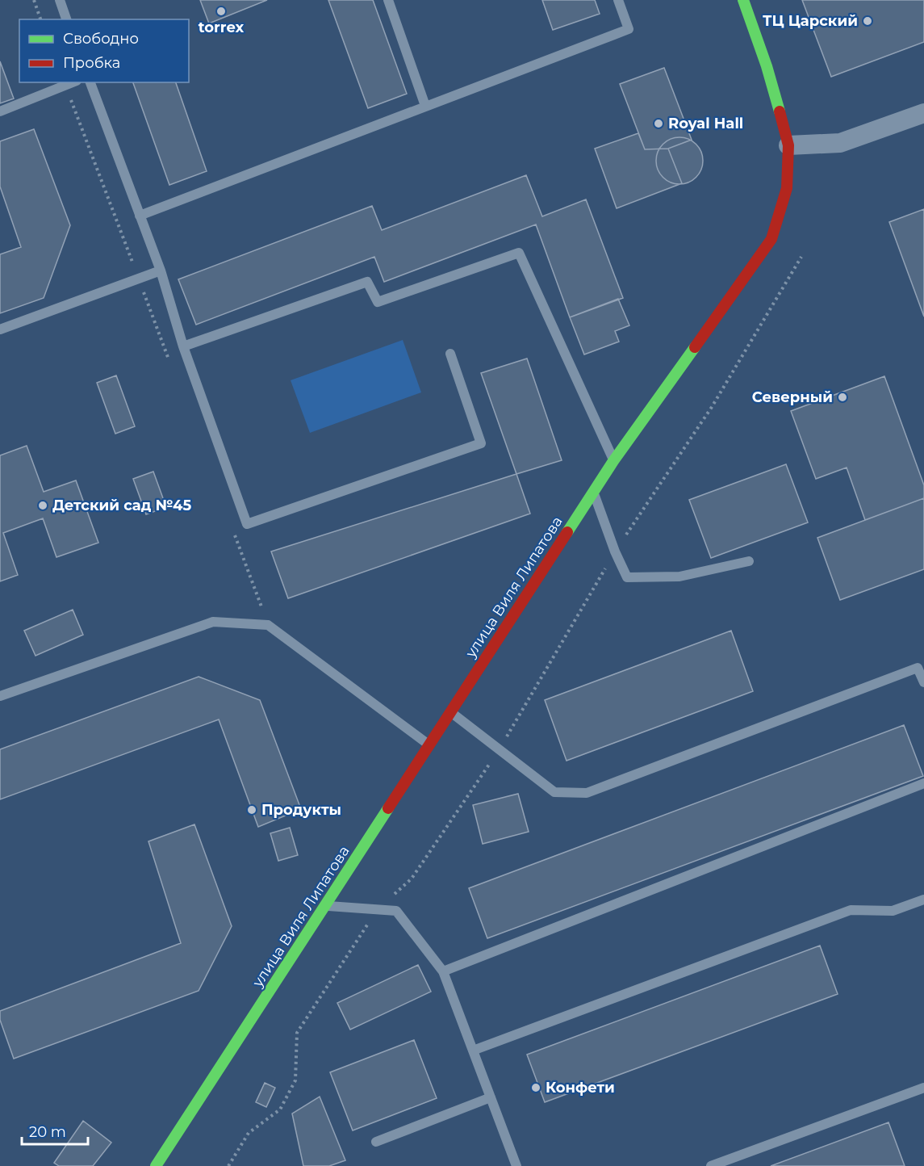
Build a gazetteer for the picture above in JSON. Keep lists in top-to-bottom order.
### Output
{
  "streets": {
    "street": ["улица Виля Липатова"]
  },
  "places": [
    "torrex",
    "ТЦ Царский",
    "Royal Hall",
    "Северный",
    "Детский сад №45",
    "Продукты",
    "Конфети"
  ],
  "legend": ["Свободно", "Пробка"],
  "scale_bar": "20 m"
}
